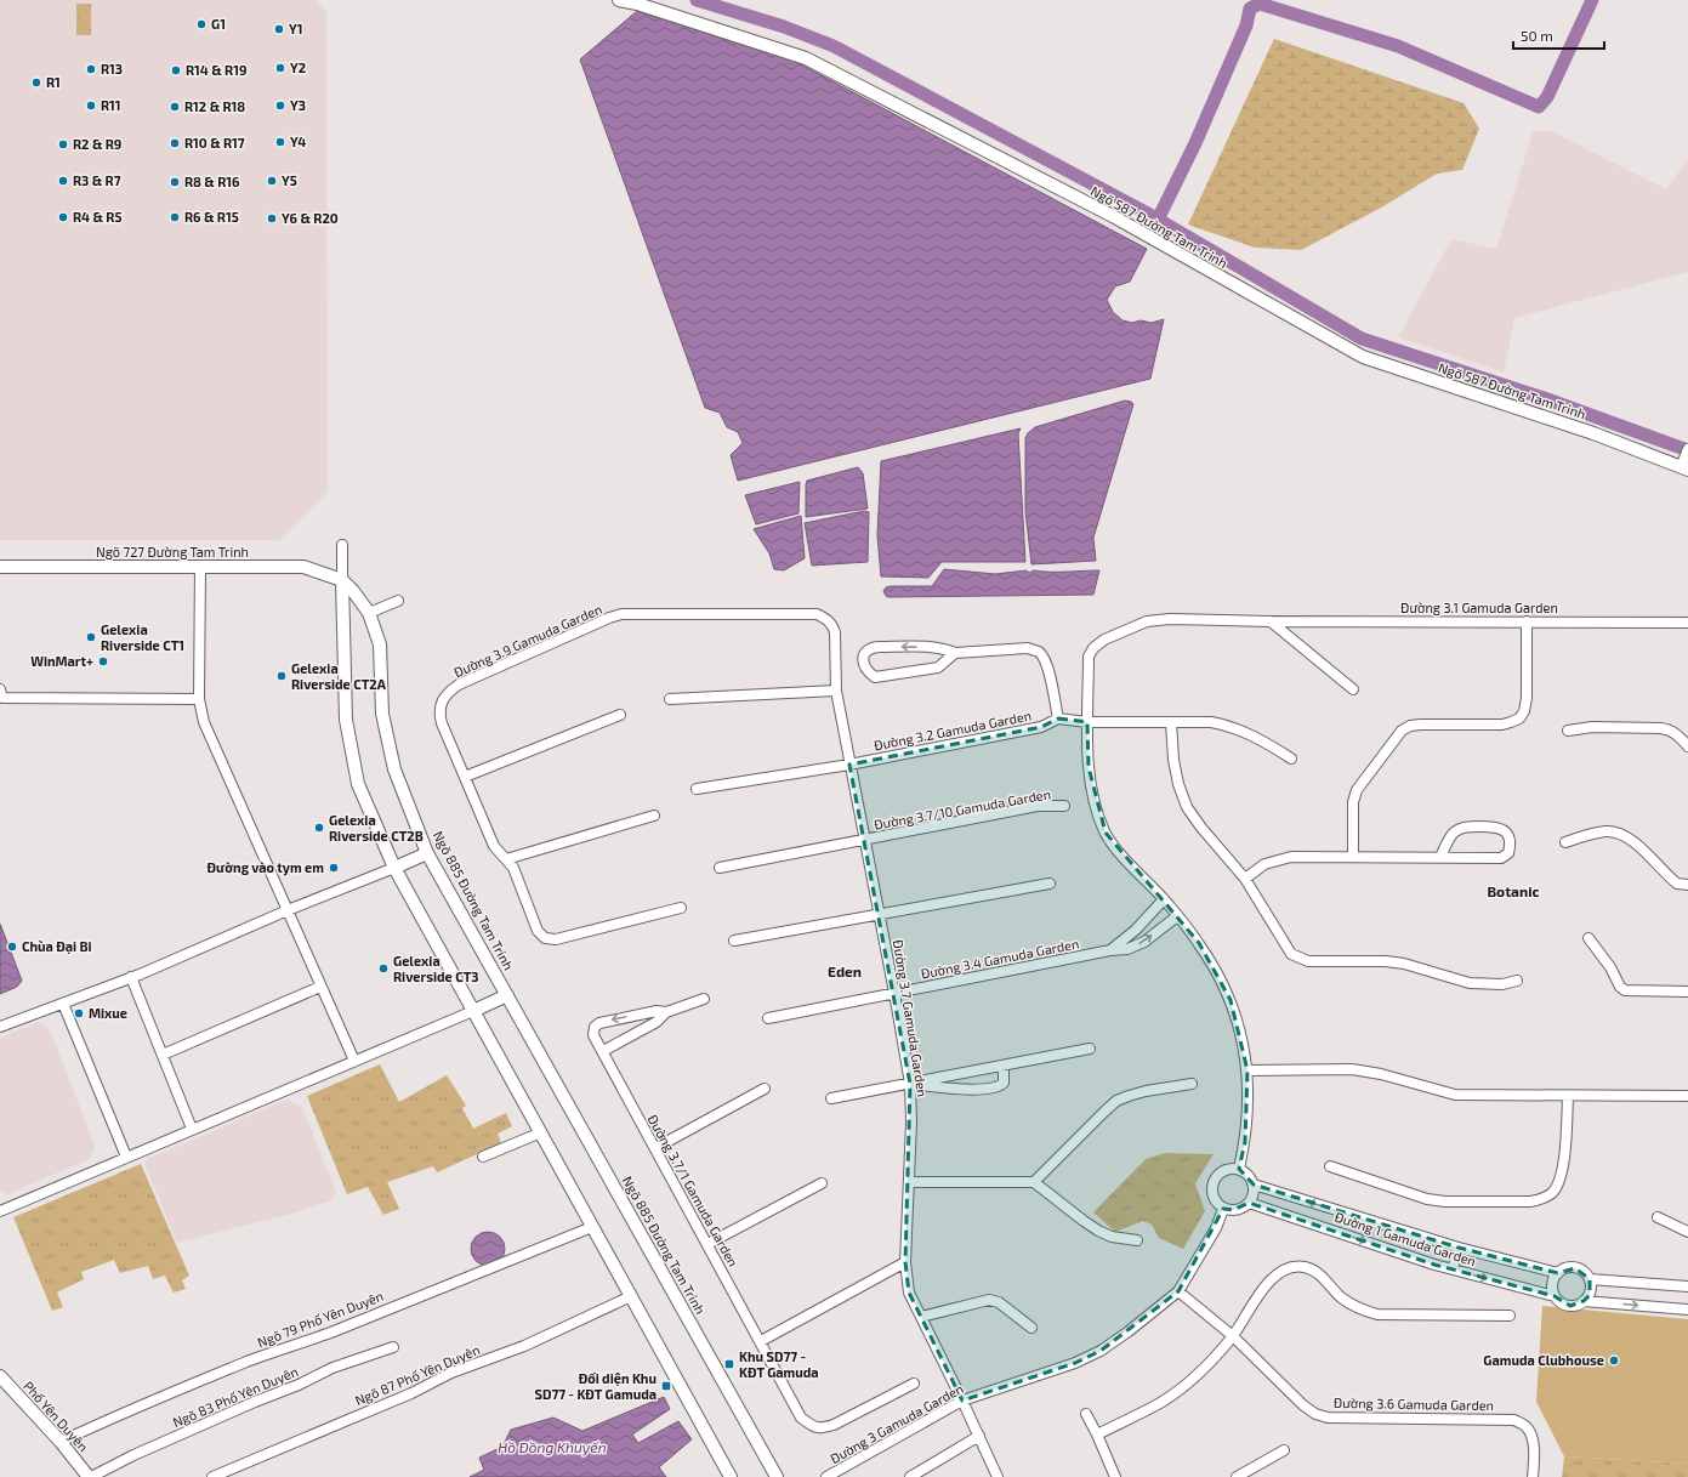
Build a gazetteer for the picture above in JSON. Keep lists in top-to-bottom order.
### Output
{
  "streets": {
    "street": [
      "Ngõ 587 Đường Tam Trinh",
      "Ngõ 727 Đường Tam Trinh",
      "Đường 3.1 Gamuda Garden",
      "Đường 3.9 Gamuda Garden",
      "Đường 3.2 Gamuda Garden",
      "Đường 3.7/10 Gamuda Garden",
      "Ngõ 885 Đường Tam Trinh",
      "Đường 3.4 Gamuda Garden",
      "Đường 3.7 Gamuda Garden",
      "Đường 3.7/1 Gamuda Garden",
      "Đường 1 Gamuda Garden",
      "Ngõ 79 Phố Yên Duyên",
      "Ngõ 87 Phố Yên Duyên",
      "Ngõ 83 Phố Yên Duyên",
      "Đường 3.6 Gamuda Garden",
      "Phố Yên Duyên",
      "Đường 3 Gamuda Garden"
    ]
  },
  "crossings": [
    ["Ngõ 727 Đường Tam Trinh", "Ngõ 885 Đường Tam Trinh"],
    ["Đường 3.9 Gamuda Garden", "Đường 3.7 Gamuda Garden"],
    ["Đường 3.2 Gamuda Garden", "Đường 3.7 Gamuda Garden"],
    ["Đường 3.7/10 Gamuda Garden", "Đường 3.7 Gamuda Garden"],
    ["Đường 3.4 Gamuda Garden", "Đường 3.7 Gamuda Garden"],
    ["Đường 3.7 Gamuda Garden", "Đường 3 Gamuda Garden"],
    ["Đường 1 Gamuda Garden", "Đường 3 Gamuda Garden"],
    ["Ngõ 79 Phố Yên Duyên", "Phố Yên Duyên"],
    ["Ngõ 83 Phố Yên Duyên", "Phố Yên Duyên"],
    ["Đường 3.6 Gamuda Garden", "Đường 3 Gamuda Garden"]
  ],
  "districts": ["Botanic", "Eden"],
  "water": ["Hồ Đồng Khuyến"],
  "places": {
    "other": [
      "G1",
      "Y1",
      "Y2",
      "R13",
      "R14 & R19",
      "R1",
      "R11",
      "Y3",
      "R12 & R18",
      "Y4",
      "R10 & R17",
      "R2 & R9",
      "R3 & R7",
      "Y5",
      "R8 & R16",
      "R4 & R5",
      "R6 & R15",
      "Y6 & R20",
      "Gelexia Riverside CT1",
      "WinMart+",
      "Gelexia Riverside CT2A",
      "Gelexia Riverside CT2B",
      "Đường vào tym em",
      "Chùa Đại Bi",
      "Gelexia Riverside CT3",
      "Mixue",
      "Gamuda Clubhouse"
    ],
    "transit": ["Khu SD77 - KĐT Gamuda", "Đối diện Khu SD77 - KĐT Gamuda"]
  },
  "scale_bar": "50 m"
}
